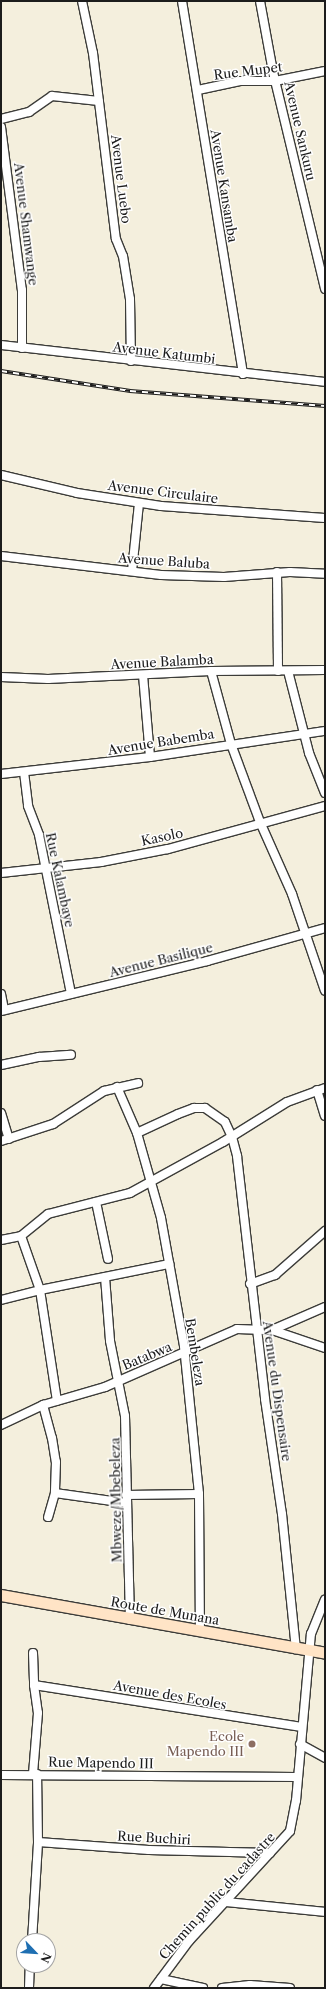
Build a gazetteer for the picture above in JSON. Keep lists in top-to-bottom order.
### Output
{
  "streets": {
    "main road": ["Route de Munana"],
    "street": [
      "Rue Mupet",
      "Avenue Sankuru",
      "Avenue Luebo",
      "Avenue Kansamba",
      "Avenue Shamwange",
      "Avenue Katumbi",
      "Avenue Circulaire",
      "Avenue Baluba",
      "Avenue Balamba",
      "Avenue Babemba",
      "Kasolo",
      "Rue Kalambaye",
      "Avenue Basilique",
      "Bembeleza",
      "Batabwa",
      "Avenue du Dispensaire",
      "Mbweze/Mbebeleza",
      "Avenue des Ecoles",
      "Rue Mapendo III",
      "Rue Buchiri",
      "Chemin public du cadastre"
    ]
  },
  "crossings": [
    ["Rue Mupet", "Avenue Sankuru"],
    ["Rue Mupet", "Avenue Kansamba"],
    ["Avenue Luebo", "Avenue Katumbi"],
    ["Avenue Kansamba", "Avenue Katumbi"],
    ["Avenue Shamwange", "Avenue Katumbi"],
    ["Avenue Babemba", "Rue Kalambaye"],
    ["Kasolo", "Rue Kalambaye"],
    ["Rue Kalambaye", "Avenue Basilique"],
    ["Bembeleza", "Batabwa"],
    ["Bembeleza", "Avenue du Dispensaire"],
    ["Bembeleza", "Route de Munana"],
    ["Batabwa", "Avenue du Dispensaire"],
    ["Batabwa", "Mbweze/Mbebeleza"],
    ["Avenue du Dispensaire", "Route de Munana"],
    ["Mbweze/Mbebeleza", "Route de Munana"],
    ["Route de Munana", "Chemin public du cadastre"],
    ["Avenue des Ecoles", "Chemin public du cadastre"],
    ["Rue Mapendo III", "Chemin public du cadastre"],
    ["Rue Buchiri", "Chemin public du cadastre"]
  ],
  "places": ["Ecole Mapendo III"],
  "north": "bottom right"
}
